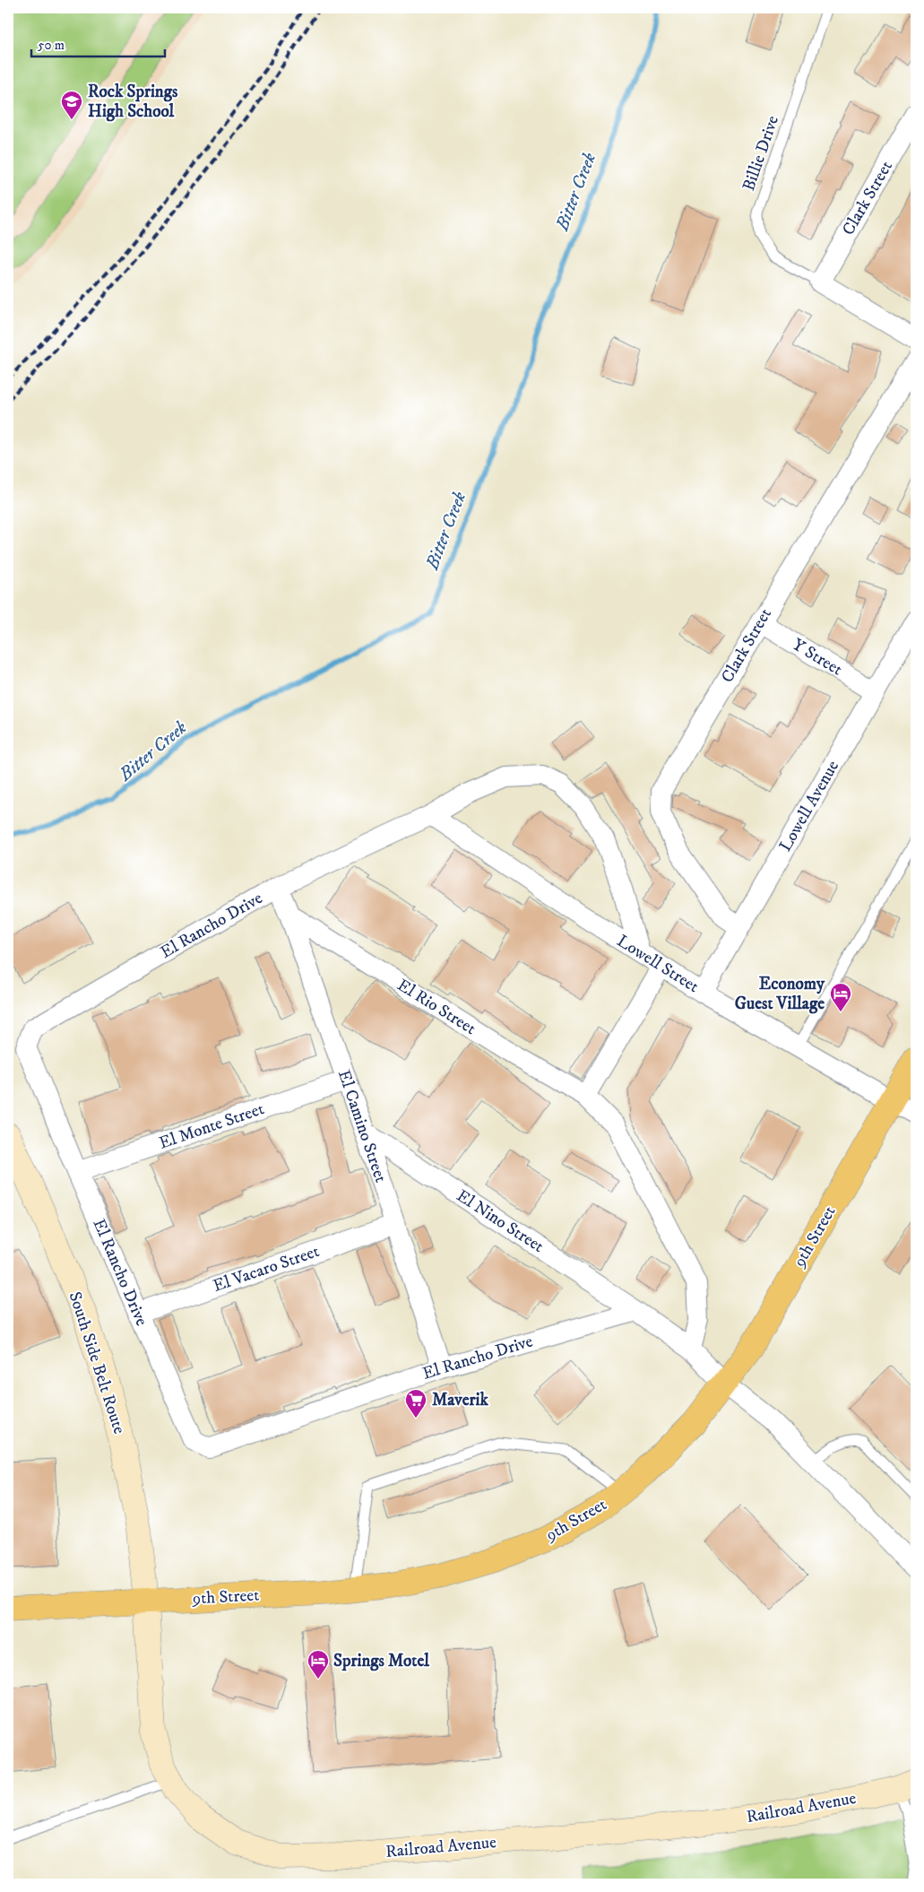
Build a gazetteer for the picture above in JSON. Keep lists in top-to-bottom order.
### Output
{
  "streets": {
    "main road": ["9th Street"],
    "street": [
      "Clark Street",
      "Y Street",
      "Lowell Avenue",
      "El Rancho Drive",
      "Lowell Street",
      "El Rio Street",
      "El Monte Street",
      "El Camino Street",
      "El Nino Street",
      "El Vacaro Street",
      "South Side Belt Route",
      "Railroad Avenue"
    ],
    "lane": ["Billie Drive"]
  },
  "crossings": [
    ["Billie Drive", "Clark Street"],
    ["Clark Street", "Y Street"],
    ["Clark Street", "Lowell Avenue"],
    ["Y Street", "Lowell Avenue"],
    ["Lowell Avenue", "Lowell Street"],
    ["El Rancho Drive", "Lowell Street"],
    ["El Rancho Drive", "El Monte Street"],
    ["El Rancho Drive", "El Camino Street"],
    ["El Rancho Drive", "El Nino Street"],
    ["El Rancho Drive", "El Vacaro Street"],
    ["Lowell Street", "9th Street"],
    ["El Rio Street", "El Camino Street"],
    ["El Monte Street", "El Camino Street"],
    ["El Camino Street", "El Nino Street"],
    ["El Camino Street", "El Vacaro Street"],
    ["9th Street", "South Side Belt Route"],
    ["9th Street", "Railroad Avenue"],
    ["South Side Belt Route", "Railroad Avenue"]
  ],
  "water": ["Bitter Creek"],
  "places": {
    "school or university": ["Rock Springs High School"],
    "hotel": ["Economy Guest Village", "Springs Motel"],
    "supermarket": ["Maverik"]
  },
  "scale_bar": "50 m"
}
